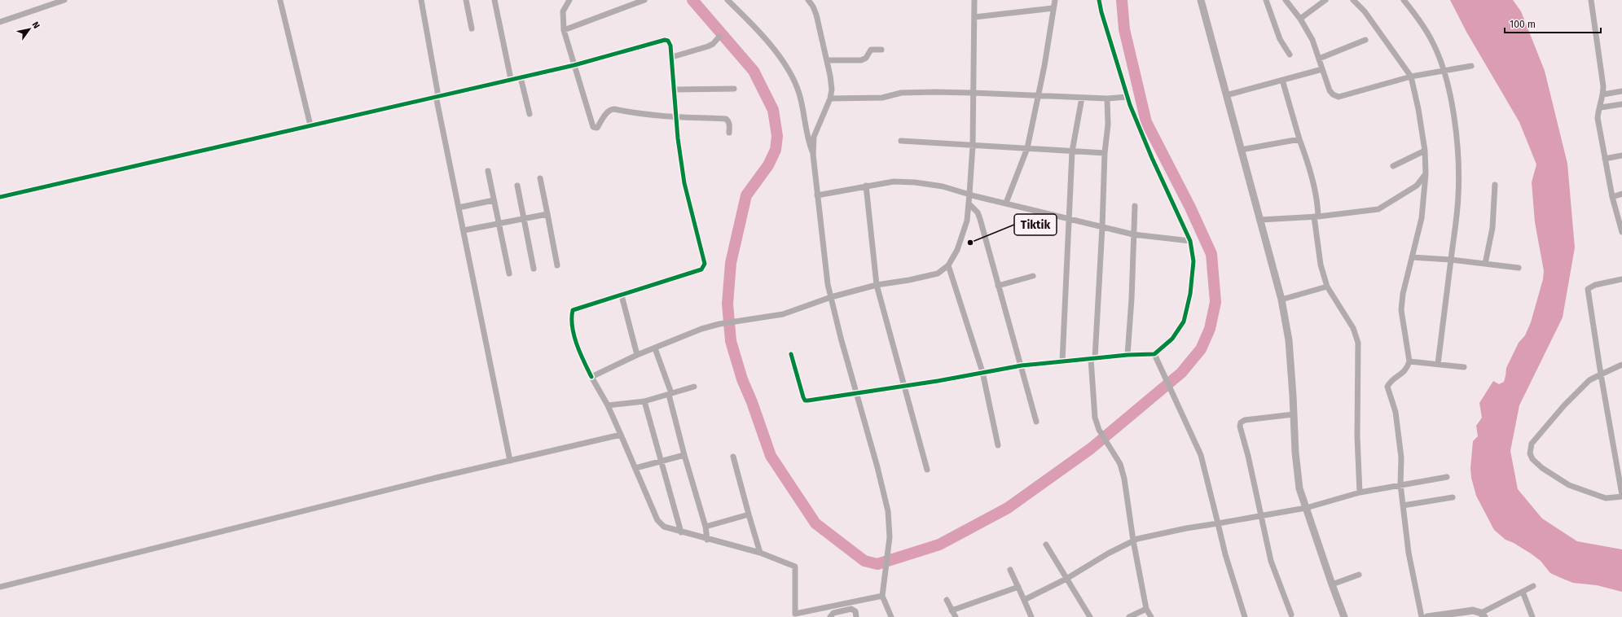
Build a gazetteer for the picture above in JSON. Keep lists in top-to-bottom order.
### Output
{
  "places": ["Tiktik"],
  "scale_bar": "100 m",
  "north": "top right"
}
